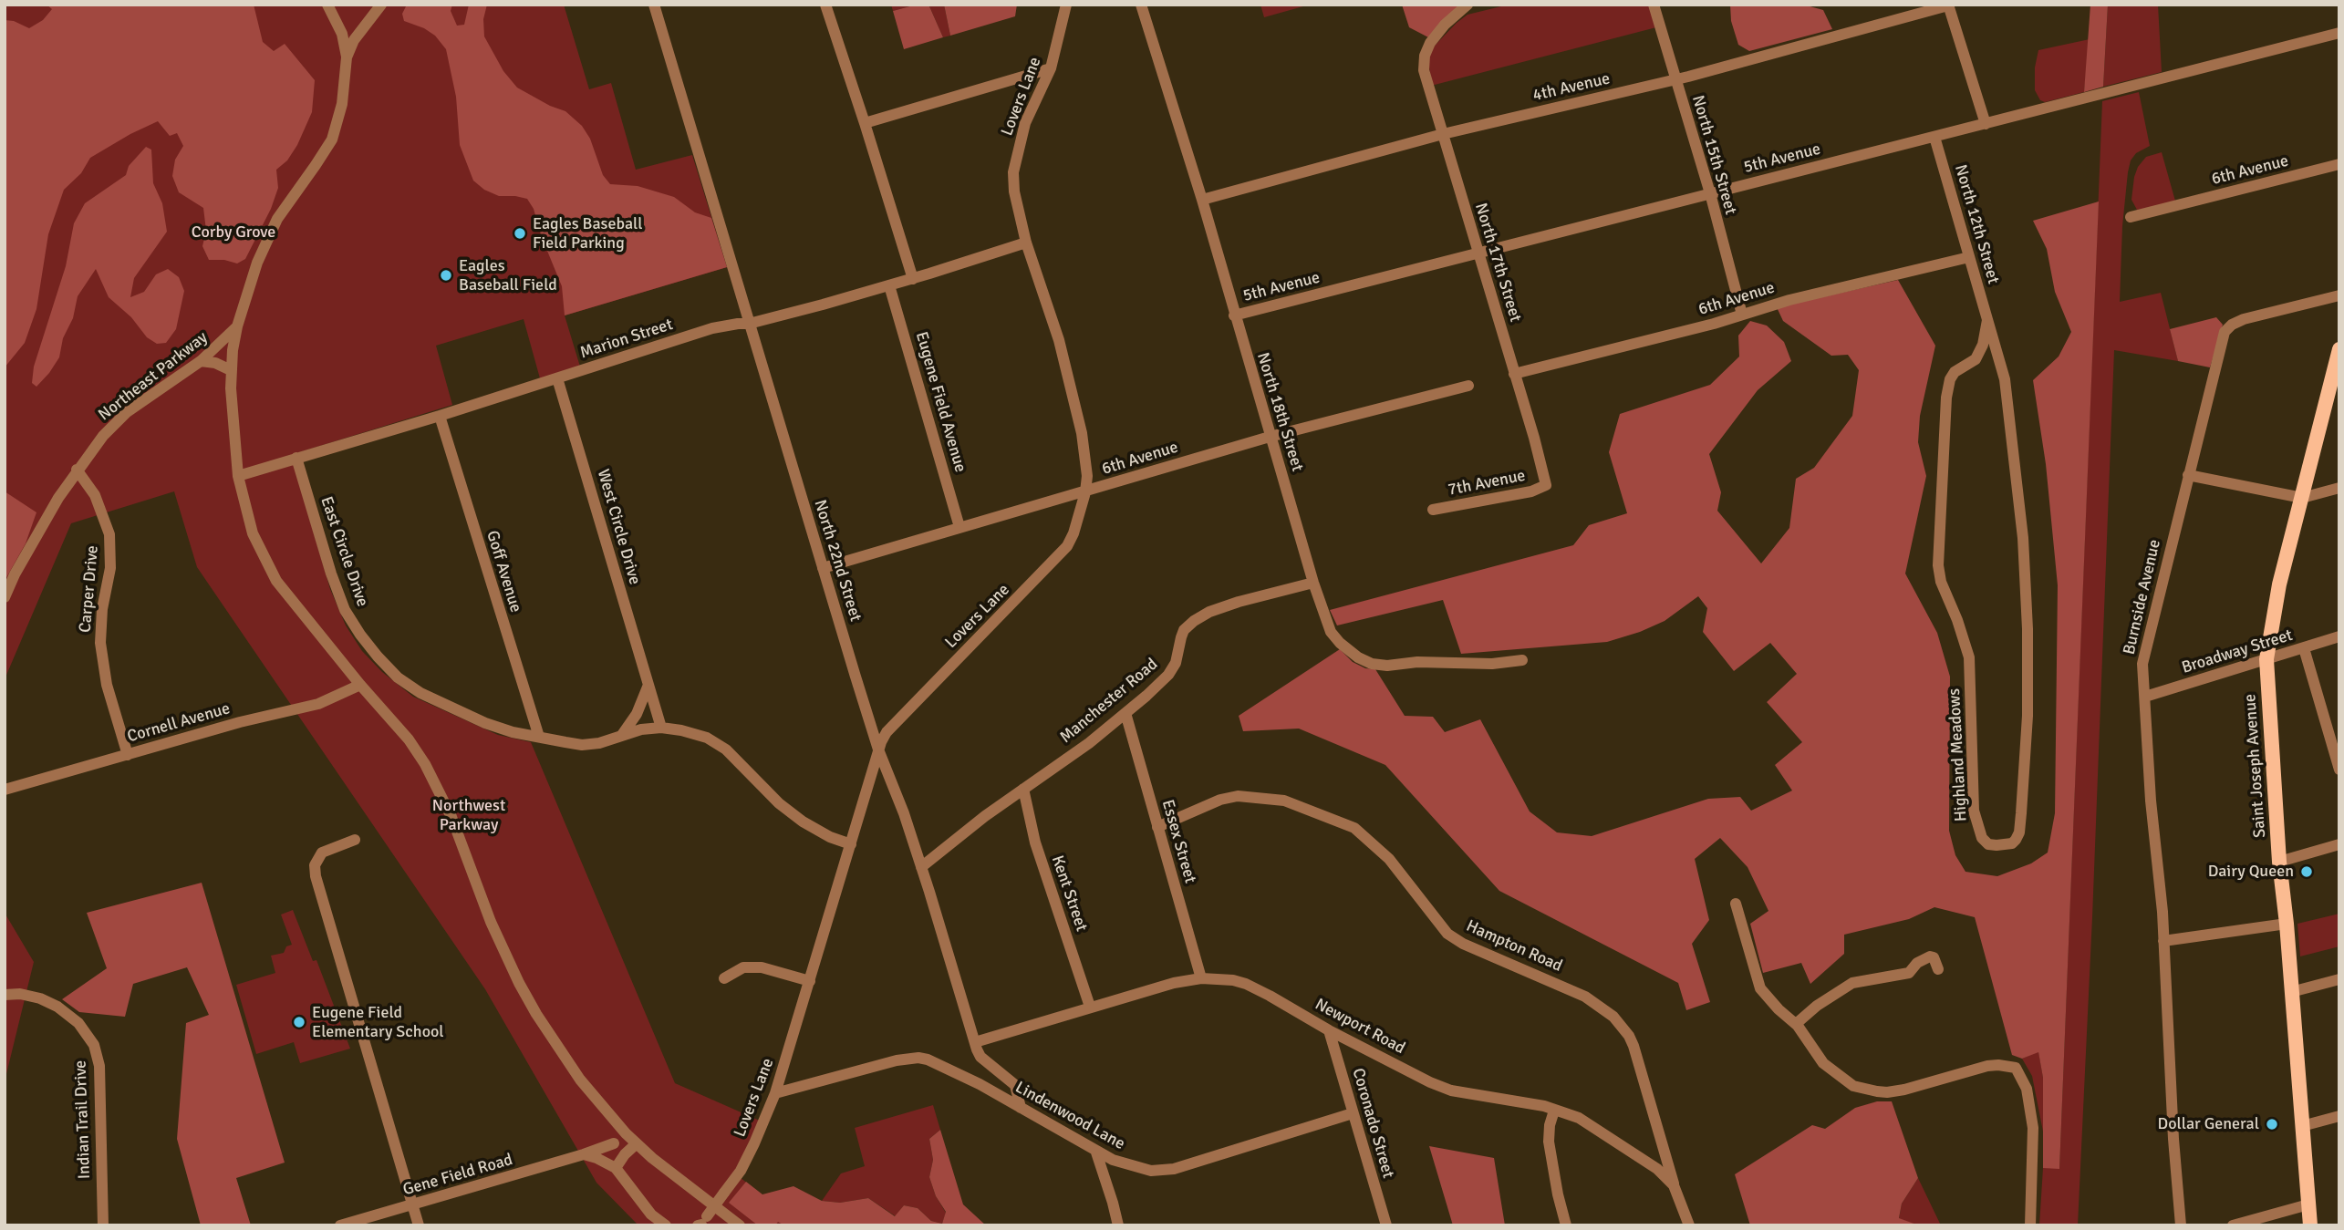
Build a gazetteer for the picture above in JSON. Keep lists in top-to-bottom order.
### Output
{
  "streets": {
    "main road": ["Saint Joseph Avenue"],
    "street": [
      "4th Avenue",
      "Lovers Lane",
      "North 15th Street",
      "5th Avenue",
      "6th Avenue",
      "North 12th Street",
      "North 17th Street",
      "Marion Street",
      "Northeast Parkway",
      "Eugene Field Avenue",
      "North 18th Street",
      "7th Avenue",
      "West Circle Drive",
      "East Circle Drive",
      "North 22nd Street",
      "Goff Avenue",
      "Carper Drive",
      "Burnside Avenue",
      "Broadway Street",
      "Manchester Road",
      "Cornell Avenue",
      "Highland Meadows",
      "Essex Street",
      "Kent Street",
      "Hampton Road",
      "Newport Road",
      "Lindenwood Lane",
      "Indian Trail Drive",
      "Coronado Street",
      "Gene Field Road"
    ]
  },
  "crossings": [
    ["4th Avenue", "North 15th Street"],
    ["4th Avenue", "North 17th Street"],
    ["4th Avenue", "North 18th Street"],
    ["Lovers Lane", "6th Avenue"],
    ["Lovers Lane", "Marion Street"],
    ["Lovers Lane", "East Circle Drive"],
    ["Lovers Lane", "North 22nd Street"],
    ["Lovers Lane", "Lindenwood Lane"],
    ["North 15th Street", "5th Avenue"],
    ["North 15th Street", "6th Avenue"],
    ["5th Avenue", "North 12th Street"],
    ["5th Avenue", "North 17th Street"],
    ["5th Avenue", "North 18th Street"],
    ["6th Avenue", "North 12th Street"],
    ["6th Avenue", "North 17th Street"],
    ["6th Avenue", "Eugene Field Avenue"],
    ["6th Avenue", "North 18th Street"],
    ["6th Avenue", "North 22nd Street"],
    ["North 12th Street", "Highland Meadows"],
    ["North 17th Street", "7th Avenue"],
    ["Marion Street", "Eugene Field Avenue"],
    ["Marion Street", "West Circle Drive"],
    ["Marion Street", "East Circle Drive"],
    ["Marion Street", "North 22nd Street"],
    ["Marion Street", "Goff Avenue"],
    ["Northeast Parkway", "Carper Drive"],
    ["North 18th Street", "Manchester Road"],
    ["West Circle Drive", "East Circle Drive"],
    ["East Circle Drive", "Goff Avenue"],
    ["North 22nd Street", "Manchester Road"],
    ["North 22nd Street", "Newport Road"],
    ["North 22nd Street", "Lindenwood Lane"],
    ["Carper Drive", "Cornell Avenue"],
    ["Burnside Avenue", "Broadway Street"],
    ["Broadway Street", "Saint Joseph Avenue"],
    ["Manchester Road", "Essex Street"],
    ["Manchester Road", "Kent Street"],
    ["Essex Street", "Hampton Road"],
    ["Essex Street", "Newport Road"],
    ["Kent Street", "Newport Road"],
    ["Hampton Road", "Newport Road"],
    ["Newport Road", "Coronado Street"],
    ["Lindenwood Lane", "Coronado Street"]
  ],
  "parks": ["Corby Grove", "Northwest Parkway"],
  "places": [
    "Eagles Baseball Field Parking",
    "Eagles Baseball Field",
    "Dairy Queen",
    "Eugene Field Elementary School",
    "Dollar General"
  ]
}
